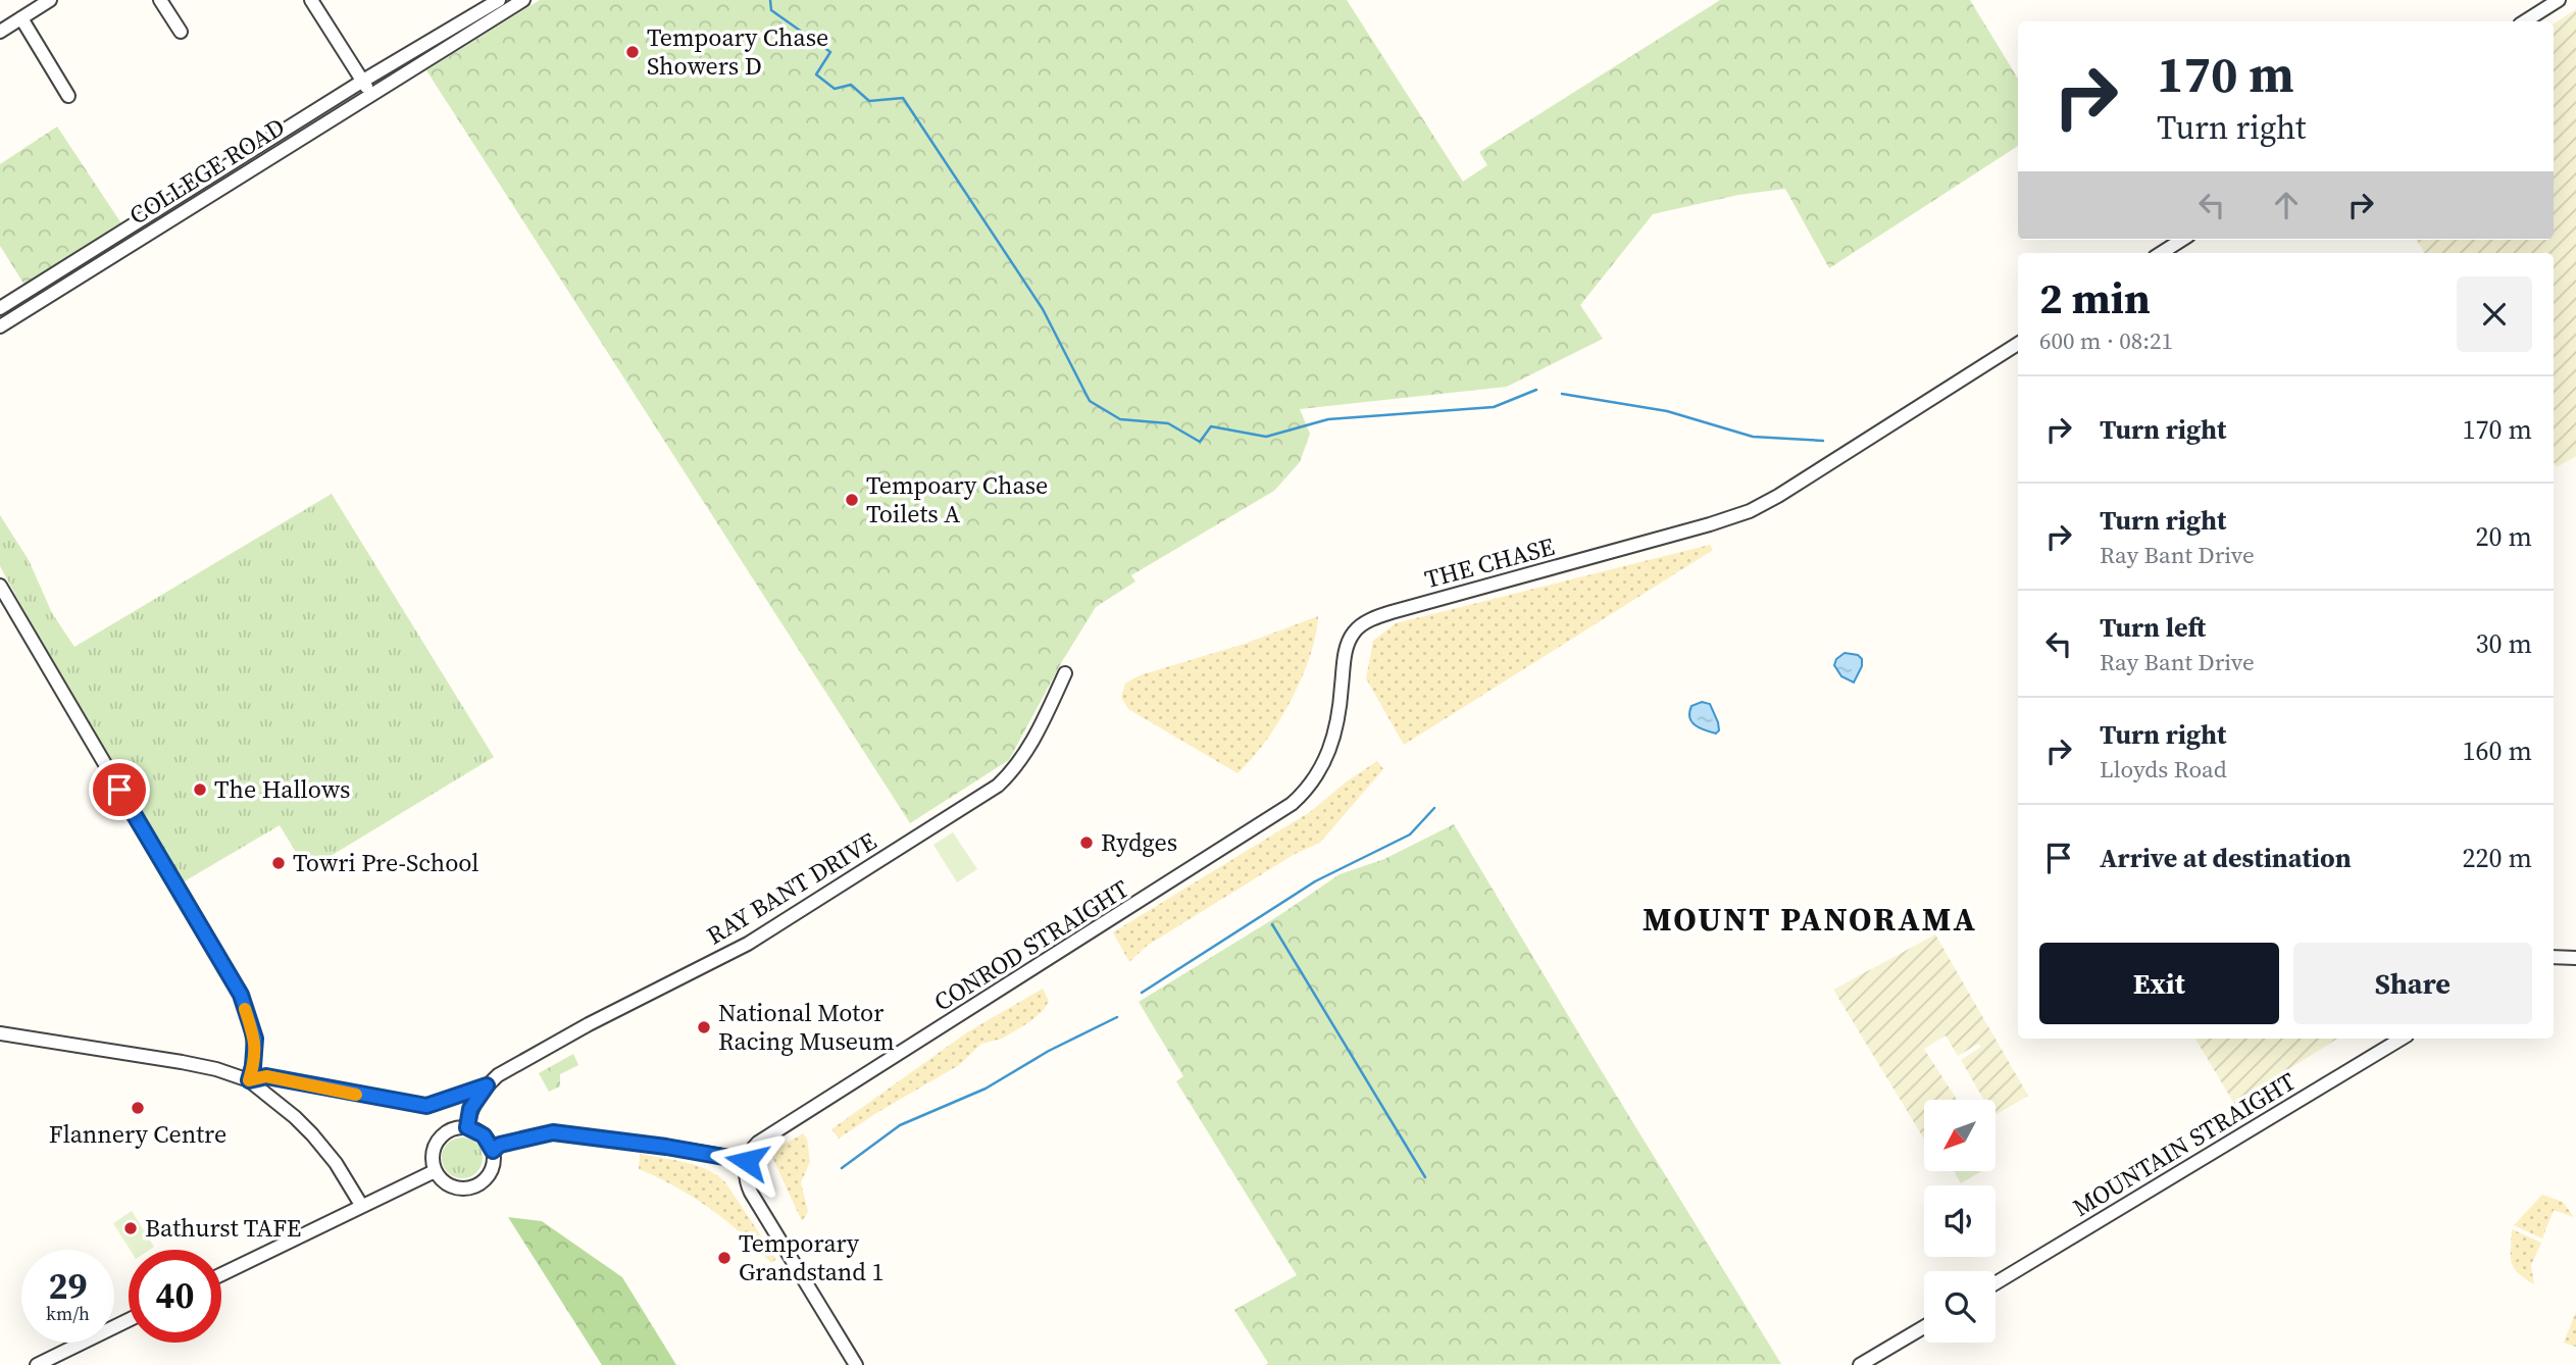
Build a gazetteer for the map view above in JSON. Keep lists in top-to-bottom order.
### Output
{
  "streets": {
    "street": [
      "COLLEGE ROAD",
      "THE CHASE",
      "RAY BANT DRIVE",
      "CONROD STRAIGHT",
      "MOUNTAIN STRAIGHT"
    ]
  },
  "crossings": [
    ["THE CHASE", "CONROD STRAIGHT"]
  ],
  "districts": ["MOUNT PANORAMA"],
  "places": [
    "Tempoary Chase Showers D",
    "Tempoary Chase Toilets A",
    "The Hallows",
    "Rydges",
    "Towri Pre-School",
    "National Motor Racing Museum",
    "Flannery Centre",
    "Bathurst TAFE",
    "Temporary Grandstand 1"
  ],
  "north": "bottom left",
  "page": {
    "turn": ["170 m", "Turn right"],
    "heading": ["2 min", "600 m · 08:21"],
    "list": [
      {
        "name": "Turn right",
        "value": "170 m"
      },
      {
        "name": "Turn right",
        "note": "Ray Bant Drive",
        "value": "20 m"
      },
      {
        "name": "Turn left",
        "note": "Ray Bant Drive",
        "value": "30 m"
      },
      {
        "name": "Turn right",
        "note": "Lloyds Road",
        "value": "160 m"
      },
      {
        "name": "Arrive at destination",
        "value": "220 m"
      }
    ],
    "buttons": ["Exit", "Share"],
    "speed": "29 km/h",
    "limit": "40"
  }
}
